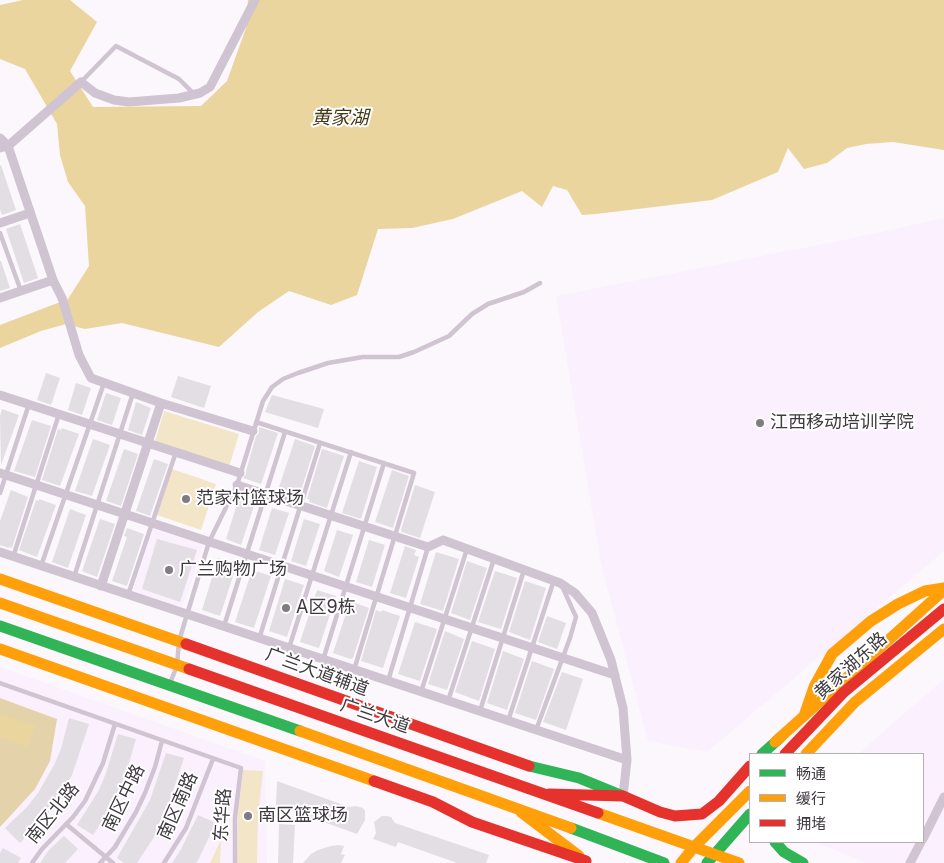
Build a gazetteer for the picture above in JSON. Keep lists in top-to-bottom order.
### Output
{
  "streets": {
    "main road": ["黄家湖东路", "广兰大道辅道", "广兰大道"],
    "lane": [
      "南区中路",
      "南区南路",
      "南区北路",
      "东华路"
    ]
  },
  "crossings": [
    ["南区南路", "东华路"]
  ],
  "water": ["黄家湖"],
  "places": [
    "江西移动培训学院",
    "范家村篮球场",
    "广兰购物广场",
    "A区9栋",
    "南区篮球场"
  ],
  "legend": ["畅通", "缓行", "拥堵"]
}
